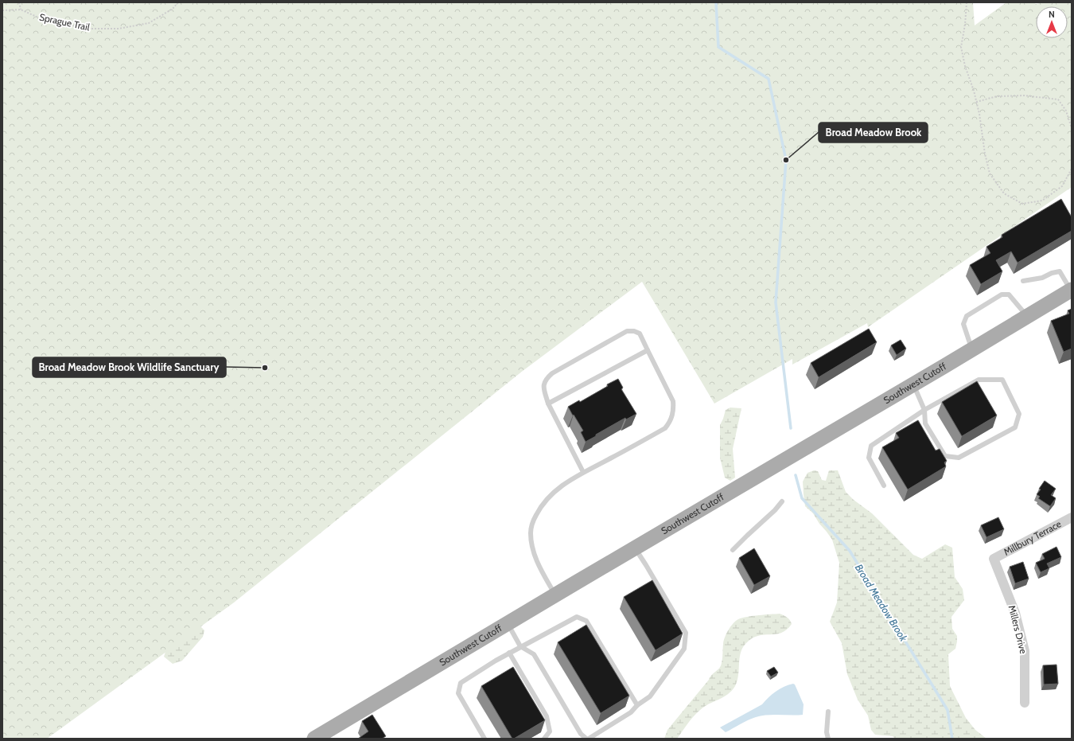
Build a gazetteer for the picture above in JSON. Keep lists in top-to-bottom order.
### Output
{
  "streets": {
    "main road": ["Southwest Cutoff"],
    "street": ["Millbury Terrace", "Millers Drive"],
    "path": ["Sprague Trail"]
  },
  "crossings": [
    ["Millbury Terrace", "Millers Drive"]
  ],
  "water": ["Broad Meadow Brook"],
  "places": ["Broad Meadow Brook", "Broad Meadow Brook Wildlife Sanctuary"],
  "north": "top"
}
